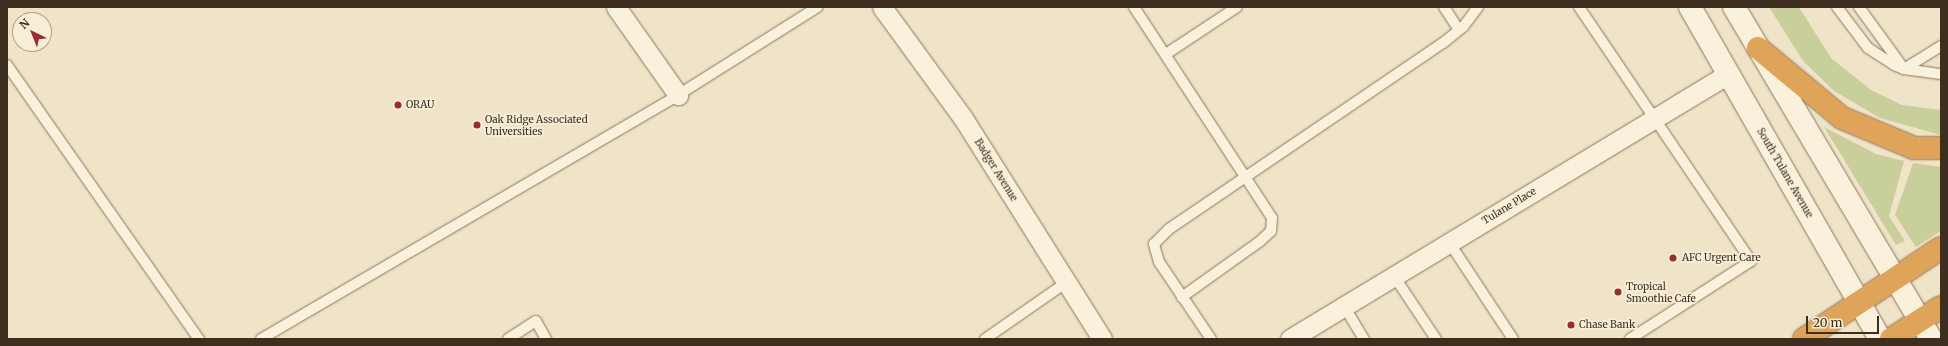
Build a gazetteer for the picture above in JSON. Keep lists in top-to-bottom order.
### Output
{
  "streets": {
    "main road": ["South Tulane Avenue"],
    "street": ["Badger Avenue", "Tulane Place"]
  },
  "crossings": [
    ["South Tulane Avenue", "Tulane Place"]
  ],
  "places": [
    "ORAU",
    "Oak Ridge Associated Universities",
    "AFC Urgent Care",
    "Tropical Smoothie Cafe",
    "Chase Bank"
  ],
  "scale_bar": "20 m",
  "north": "top left"
}
